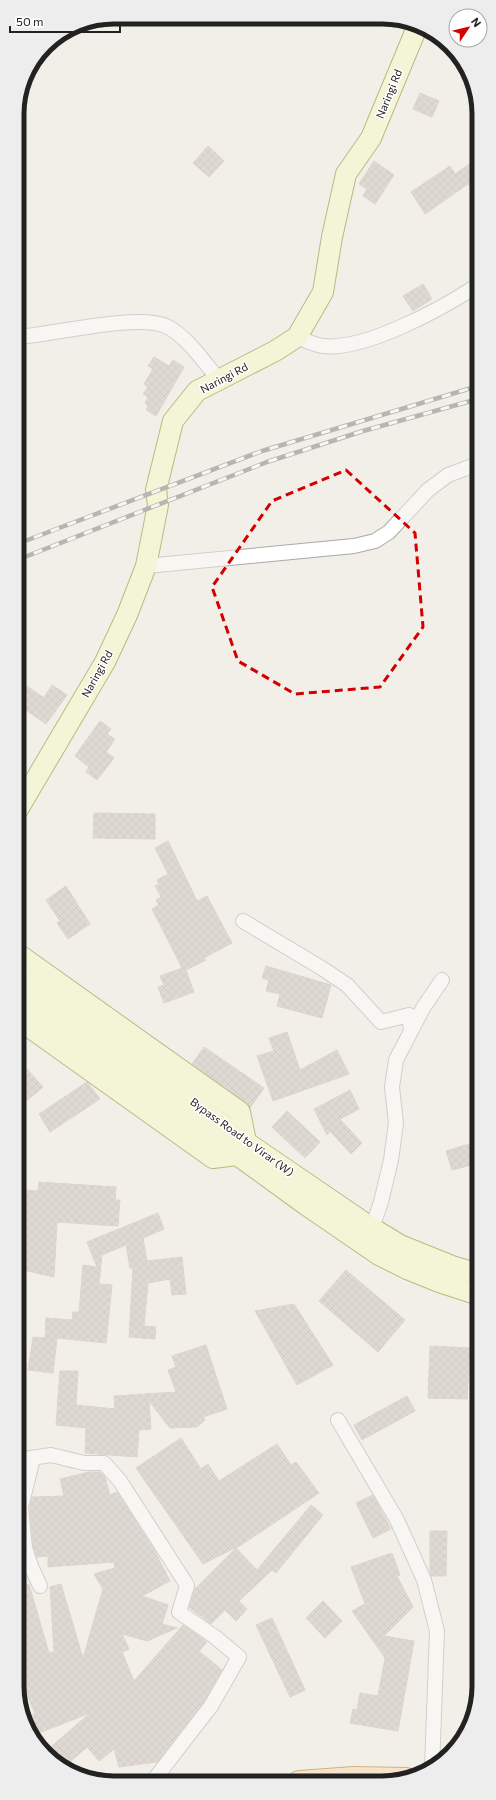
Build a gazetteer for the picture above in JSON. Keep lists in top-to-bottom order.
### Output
{
  "streets": {
    "street": ["Naringi Rd", "Bypass Road to Virar (W)"]
  },
  "scale_bar": "50 m",
  "north": "top right"
}
